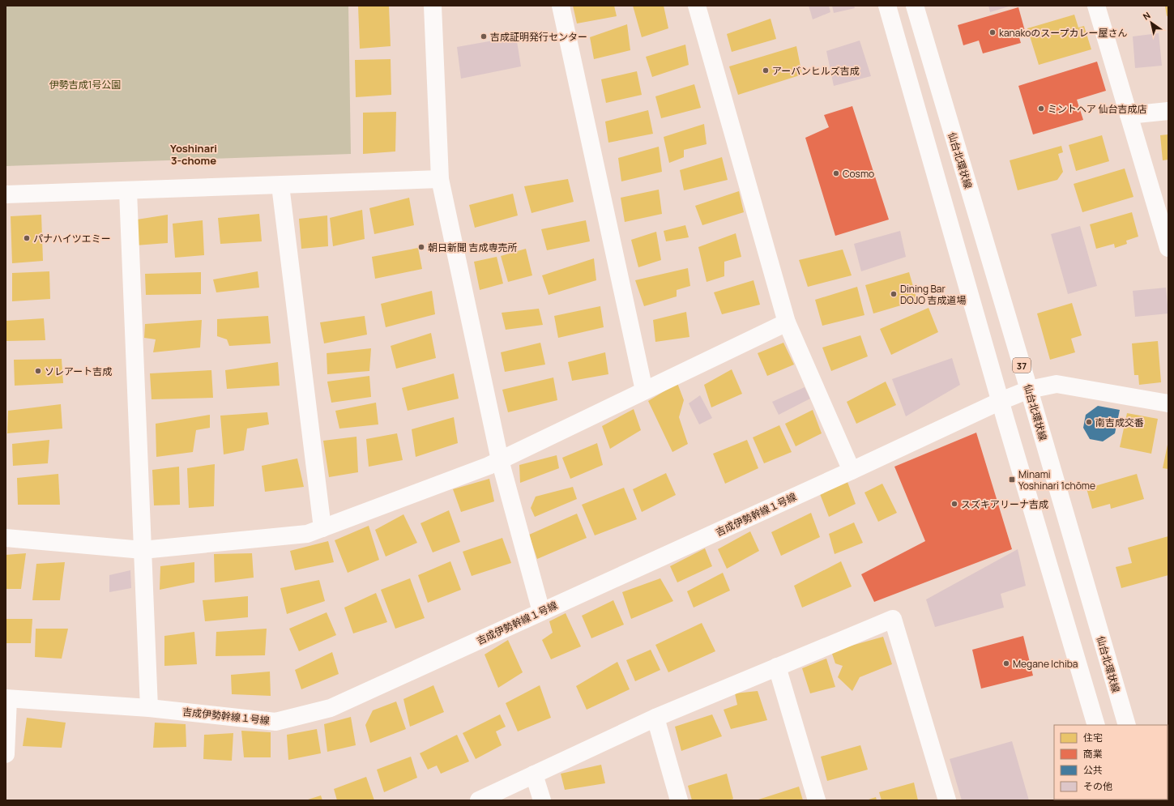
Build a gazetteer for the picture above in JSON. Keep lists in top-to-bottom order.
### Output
{
  "streets": {
    "street": ["仙台北環状線", "37", "吉成伊勢幹線１号線"]
  },
  "crossings": [
    ["仙台北環状線", "吉成伊勢幹線１号線"]
  ],
  "districts": ["Yoshinari 3-chome"],
  "parks": ["伊勢吉成1号公園"],
  "places": {
    "other": [
      "kanakoのスープカレー屋さん",
      "吉成証明発行センター",
      "アーバンヒルズ吉成",
      "ミントヘア 仙台吉成店",
      "Cosmo",
      "パナハイツエミー",
      "朝日新聞 吉成専売所",
      "Dining Bar DOJO 吉成道場",
      "ソレアート吉成",
      "南吉成交番",
      "スズキアリーナ吉成",
      "Megane Ichiba"
    ],
    "transit": ["Minami Yoshinari 1chōme"]
  },
  "legend": [
    "住宅",
    "商業",
    "公共",
    "その他"
  ],
  "north": "top left"
}
